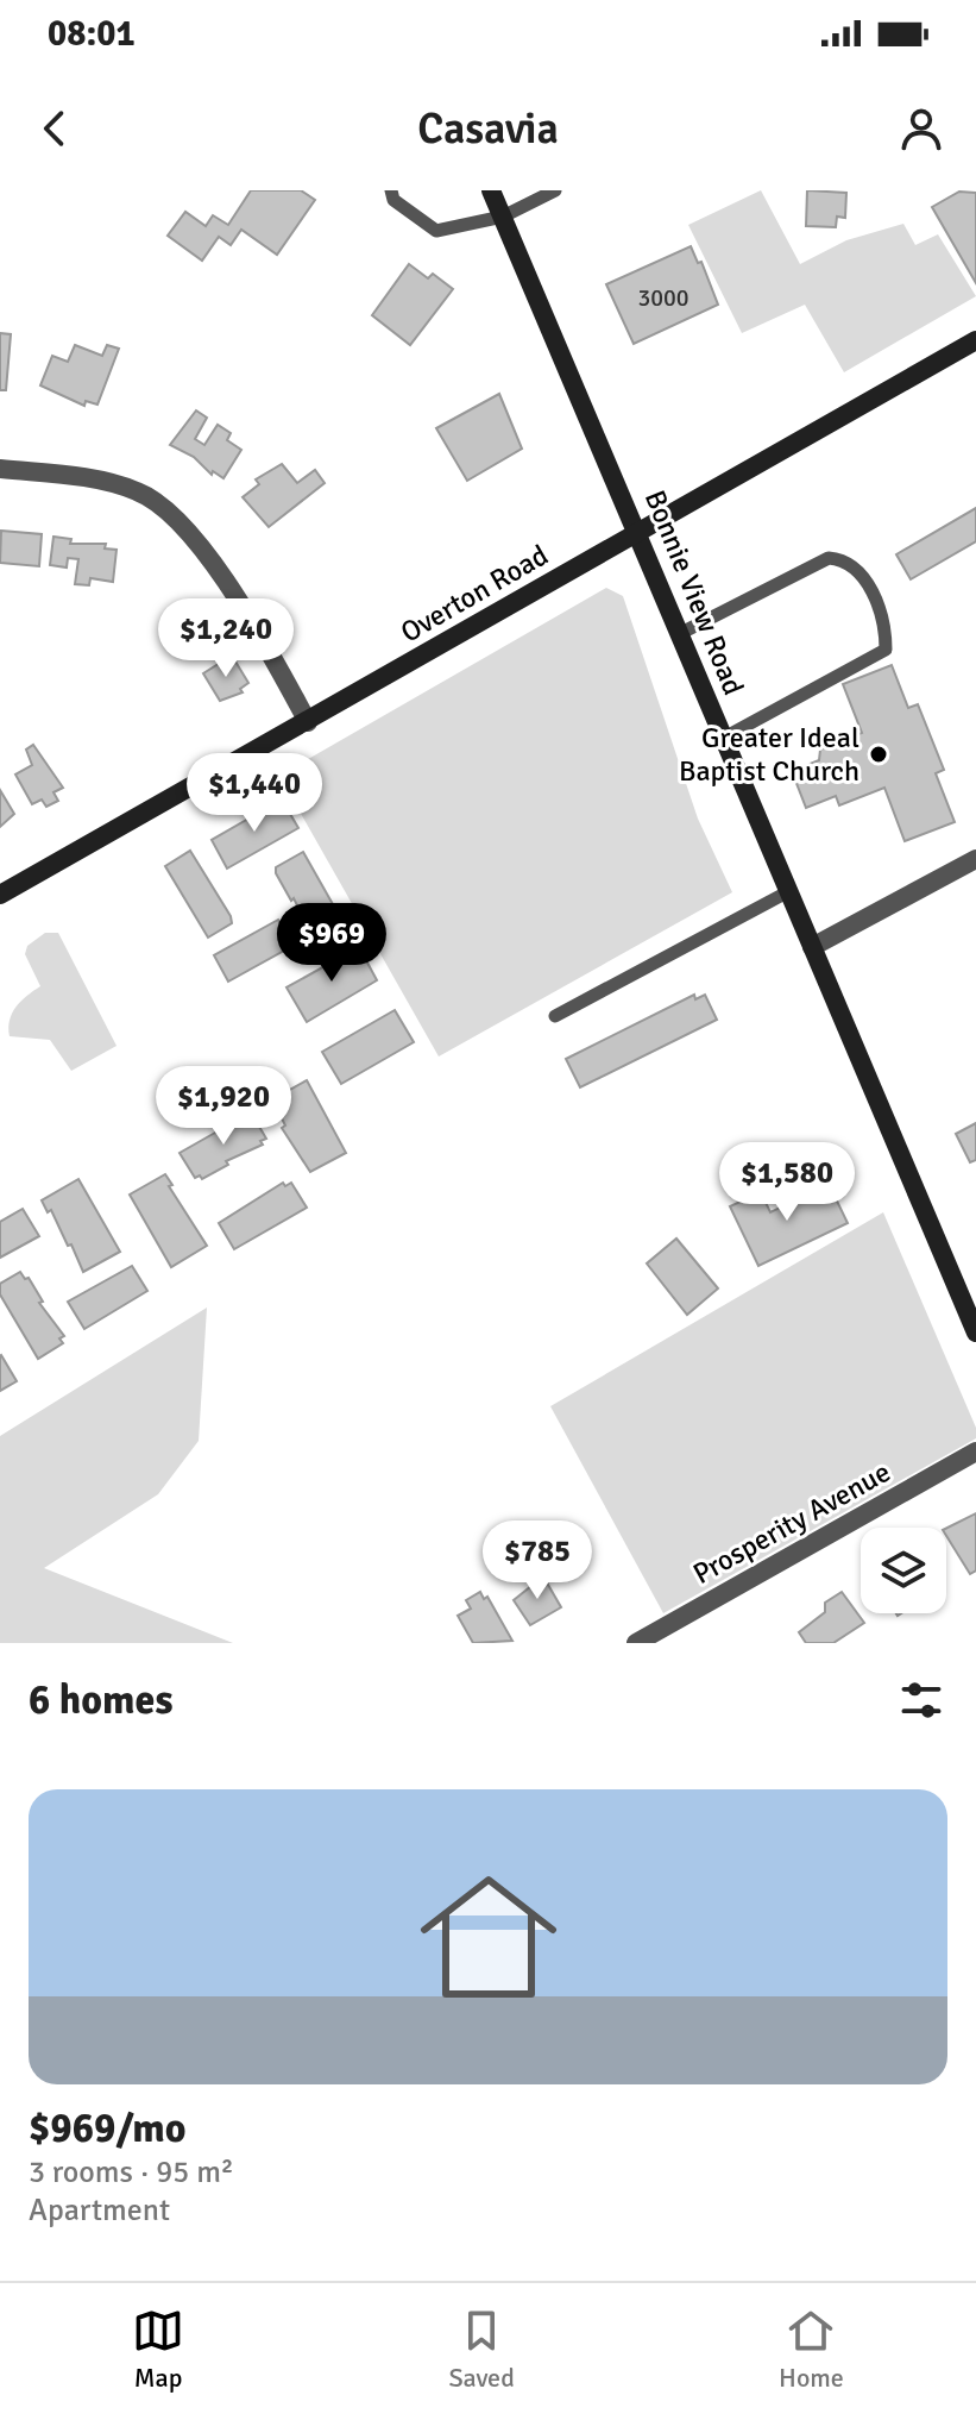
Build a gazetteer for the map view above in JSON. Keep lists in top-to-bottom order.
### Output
{
  "streets": {
    "street": ["Bonnie View Road", "Overton Road", "Prosperity Avenue"]
  },
  "crossings": [
    ["Bonnie View Road", "Overton Road"]
  ],
  "places": ["Greater Ideal Baptist Church"],
  "house_numbers": ["3000"],
  "page": {
    "status": "08:01",
    "header": "Casavia",
    "price": [
      "$1,240",
      "$1,440",
      "$969",
      "$1,920",
      "$1,580",
      "$785"
    ],
    "heading": "6 homes",
    "list": [
      {
        "name": "$969/mo",
        "note": "3 rooms · 95 m² · Apartment"
      }
    ],
    "tabs": ["Map", "Saved", "Home"]
  }
}
